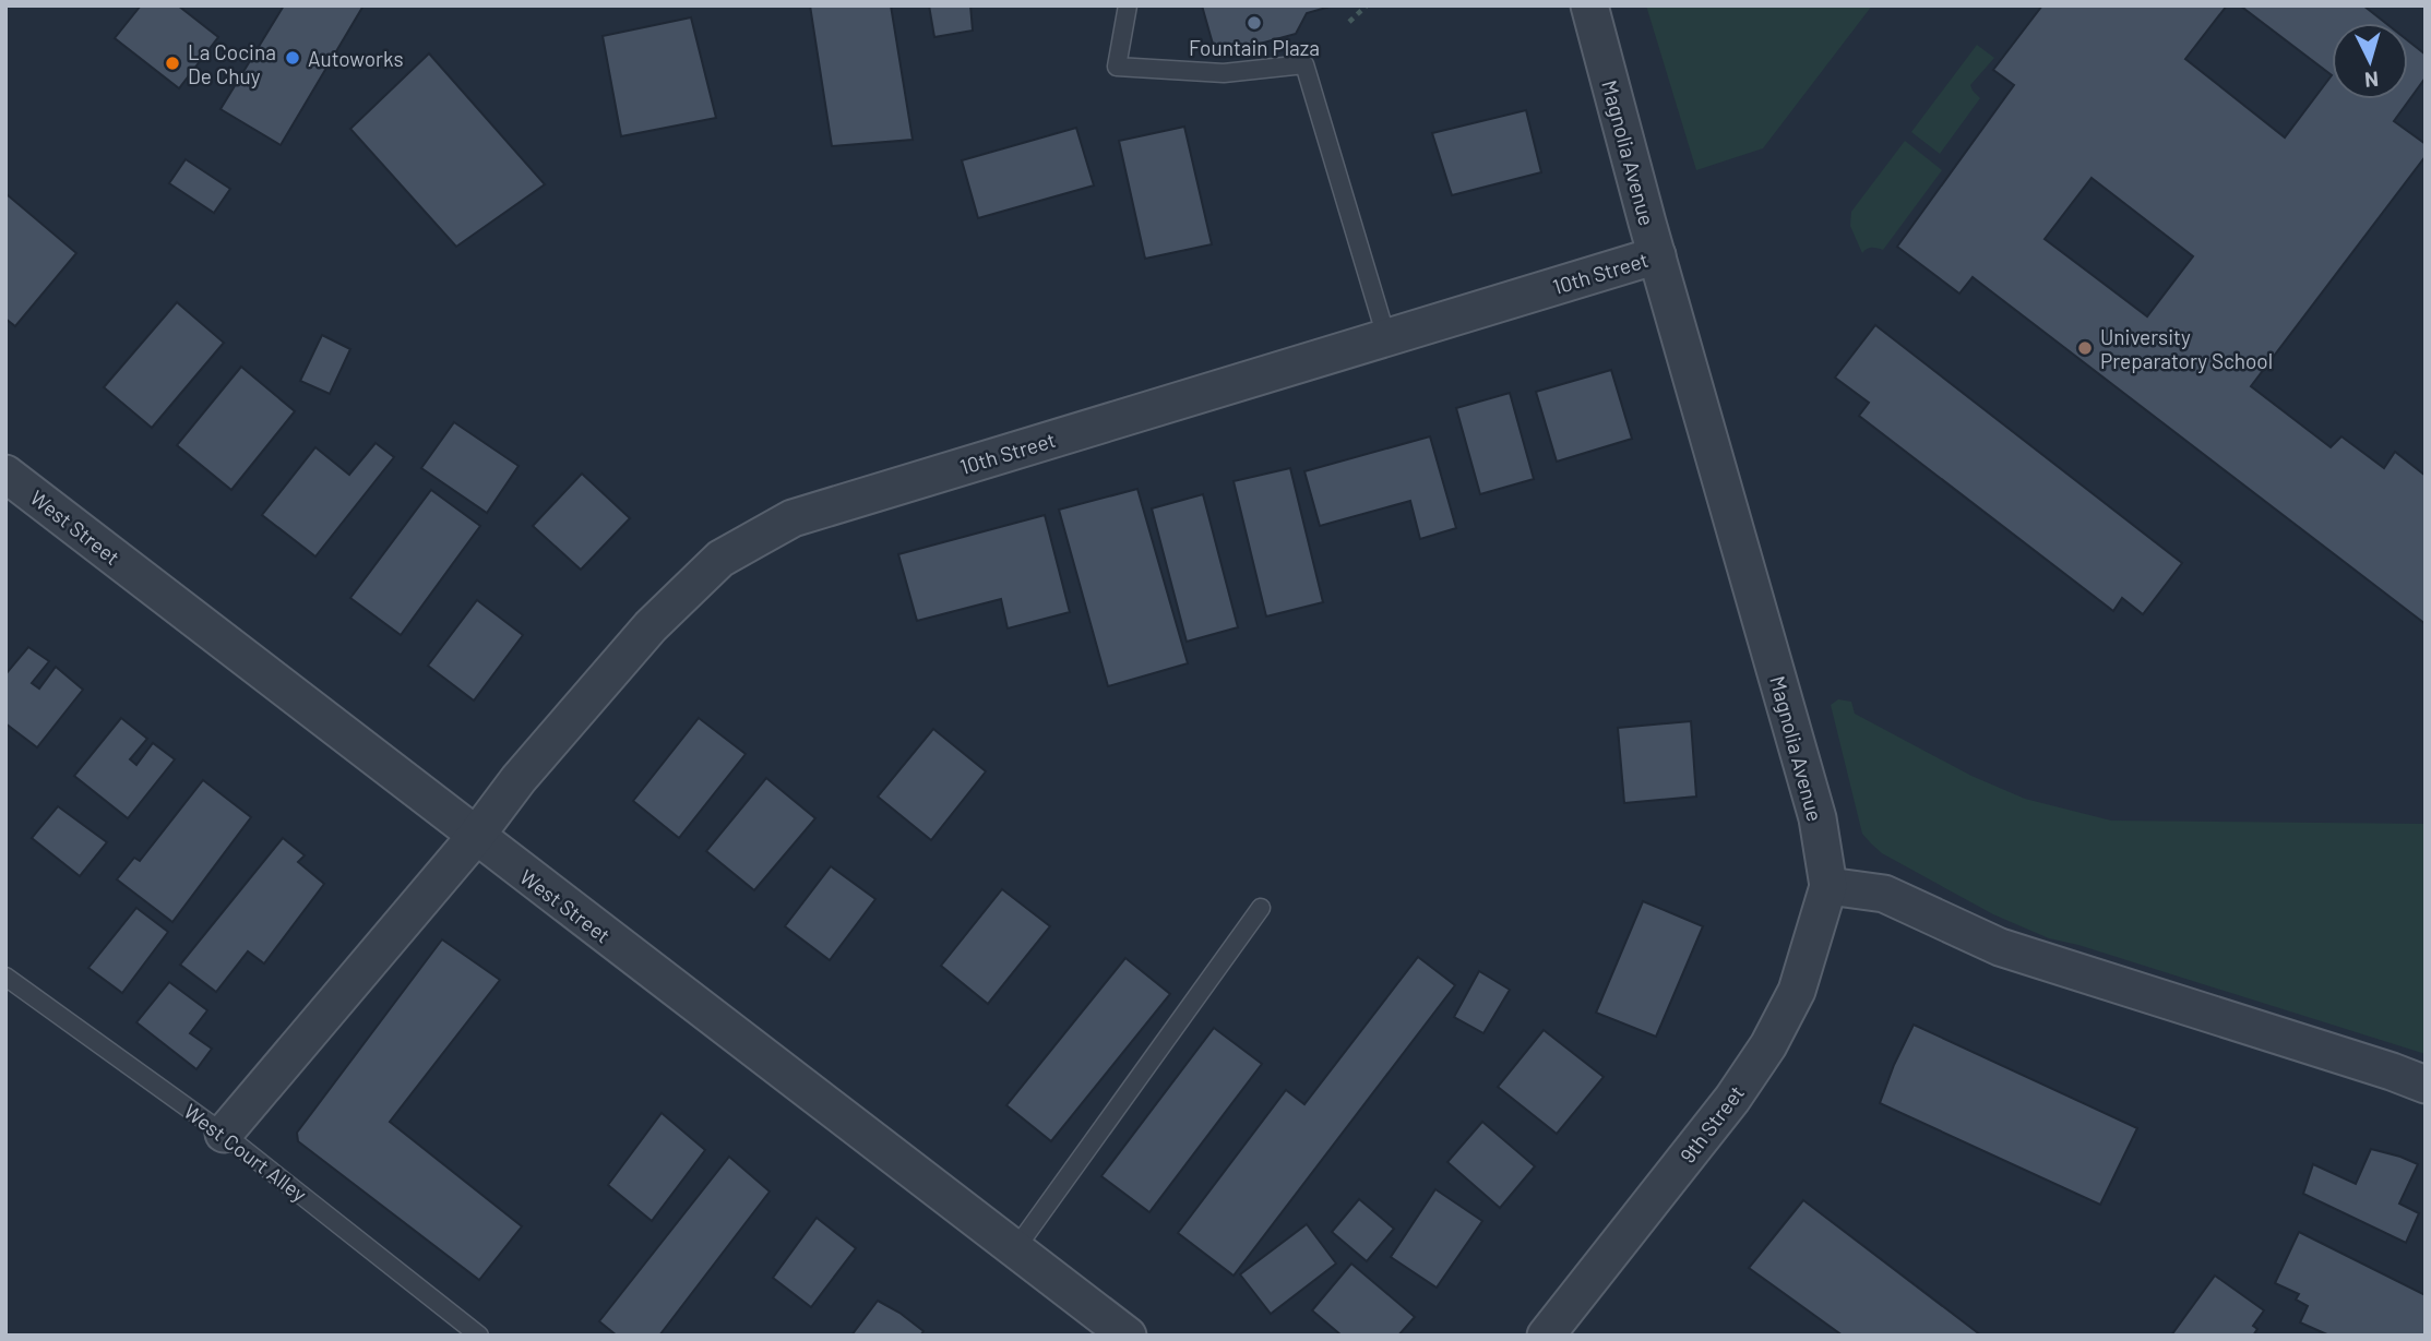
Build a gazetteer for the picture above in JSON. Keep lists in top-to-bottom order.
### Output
{
  "streets": {
    "street": [
      "Magnolia Avenue",
      "10th Street",
      "West Street",
      "9th Street"
    ],
    "lane": ["West Court Alley"]
  },
  "crossings": [
    ["Magnolia Avenue", "10th Street"],
    ["Magnolia Avenue", "9th Street"],
    ["10th Street", "West Street"],
    ["10th Street", "West Court Alley"]
  ],
  "places": [
    "Fountain Plaza",
    "Autoworks",
    "La Cocina De Chuy",
    "University Preparatory School"
  ],
  "north": "bottom"
}
